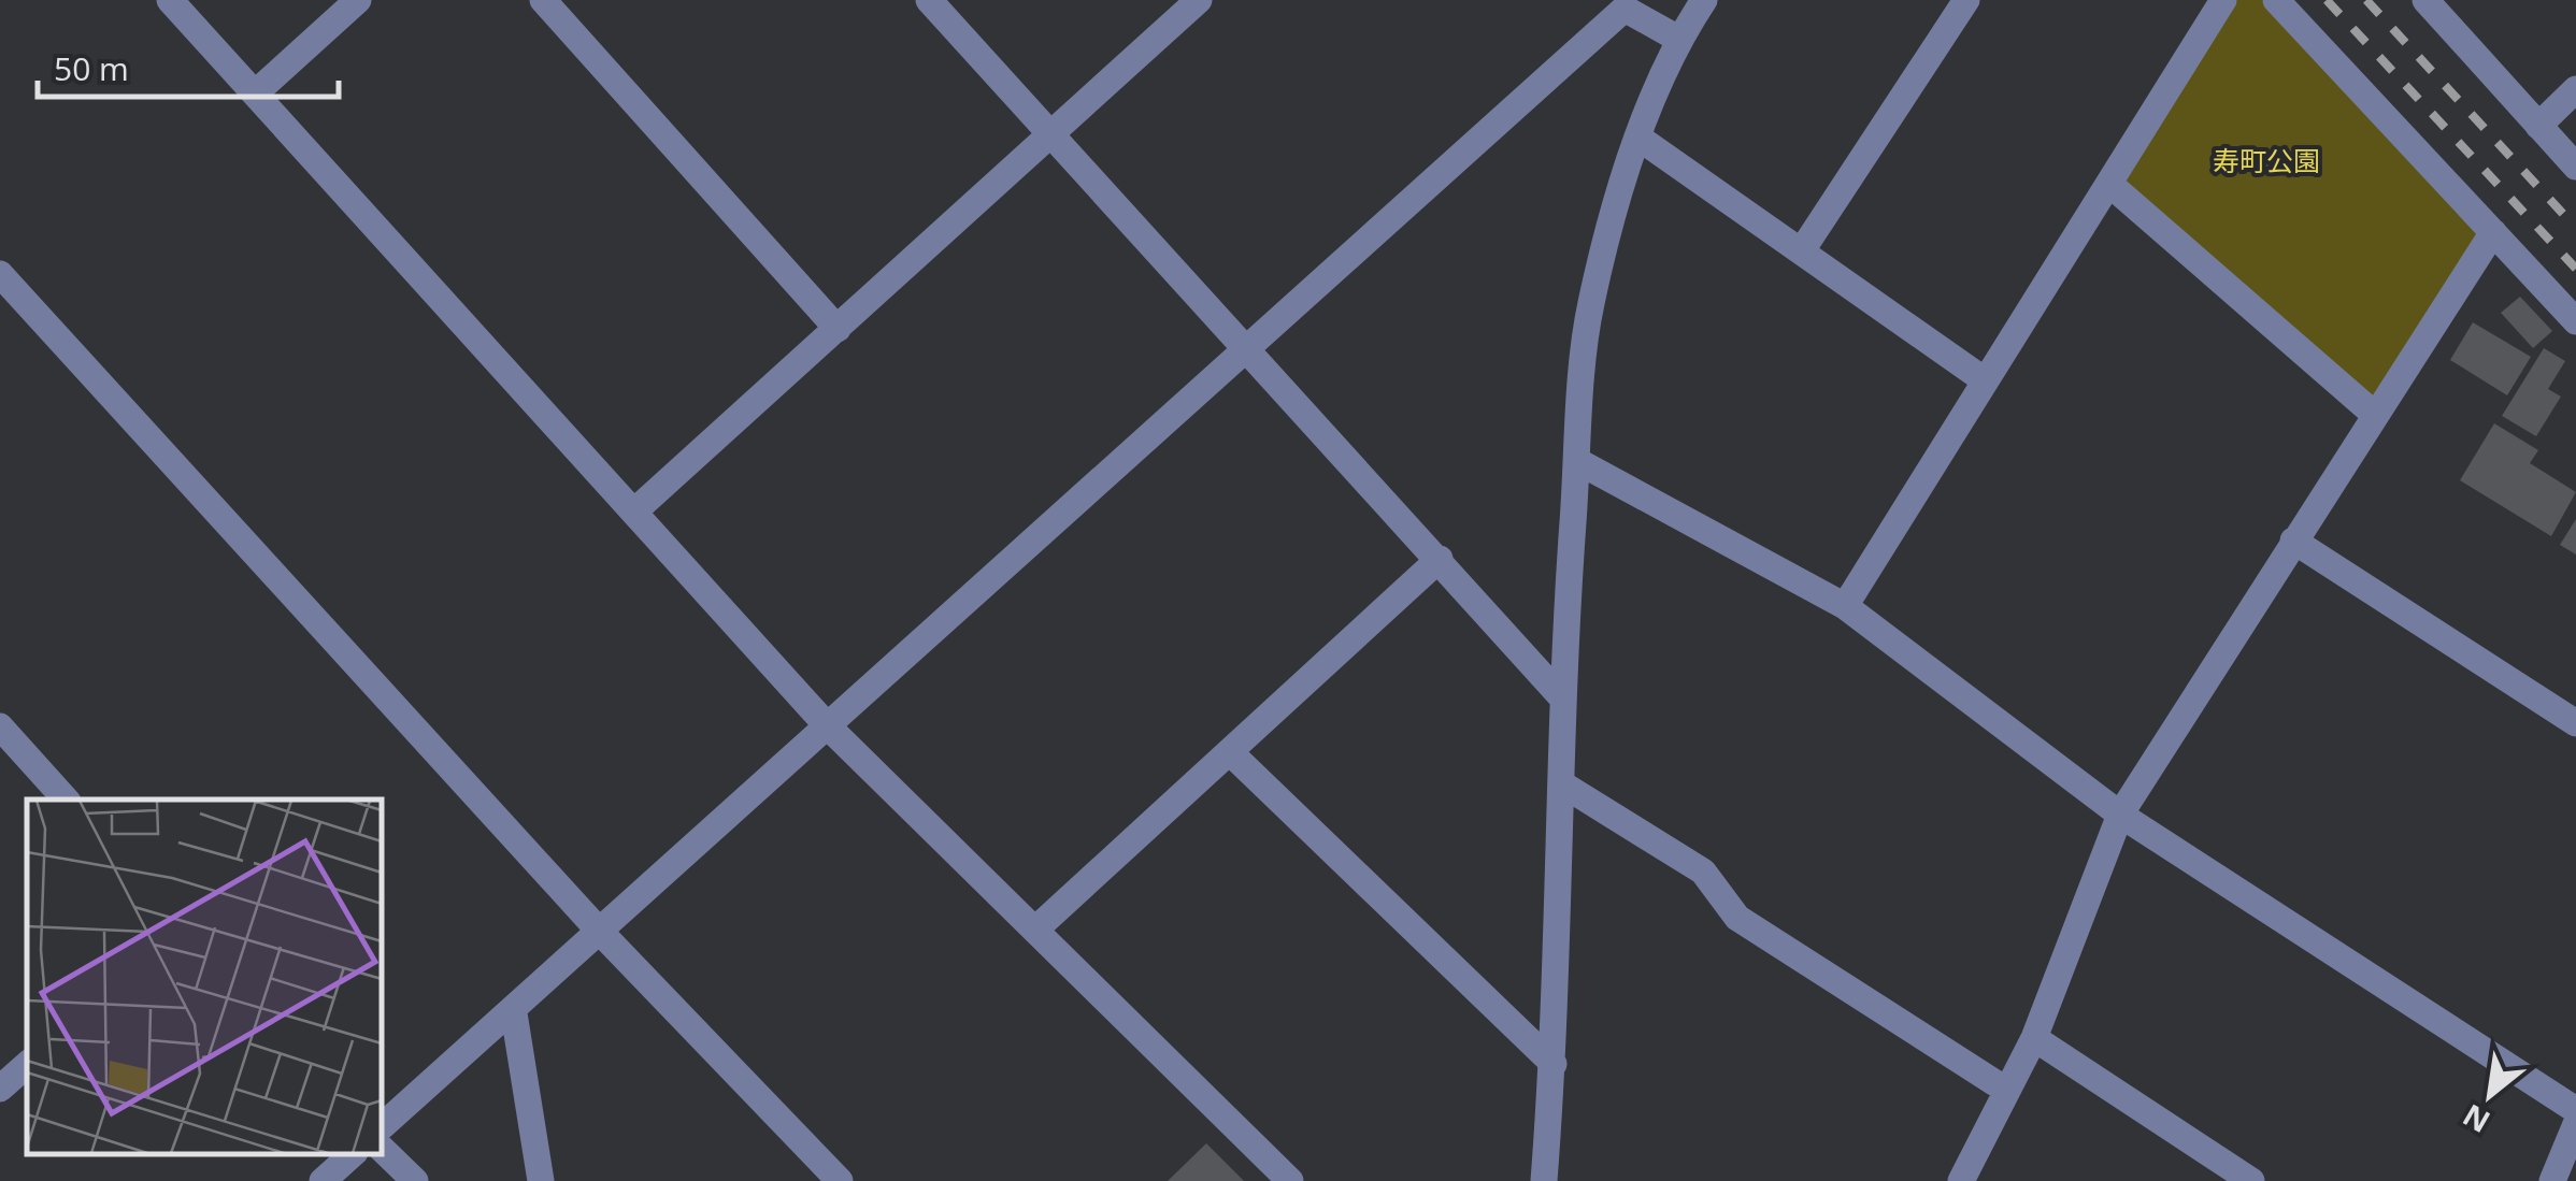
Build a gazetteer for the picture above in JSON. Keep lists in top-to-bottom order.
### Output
{
  "parks": ["寿町公園"],
  "scale_bar": "50 m",
  "north": "bottom left"
}
